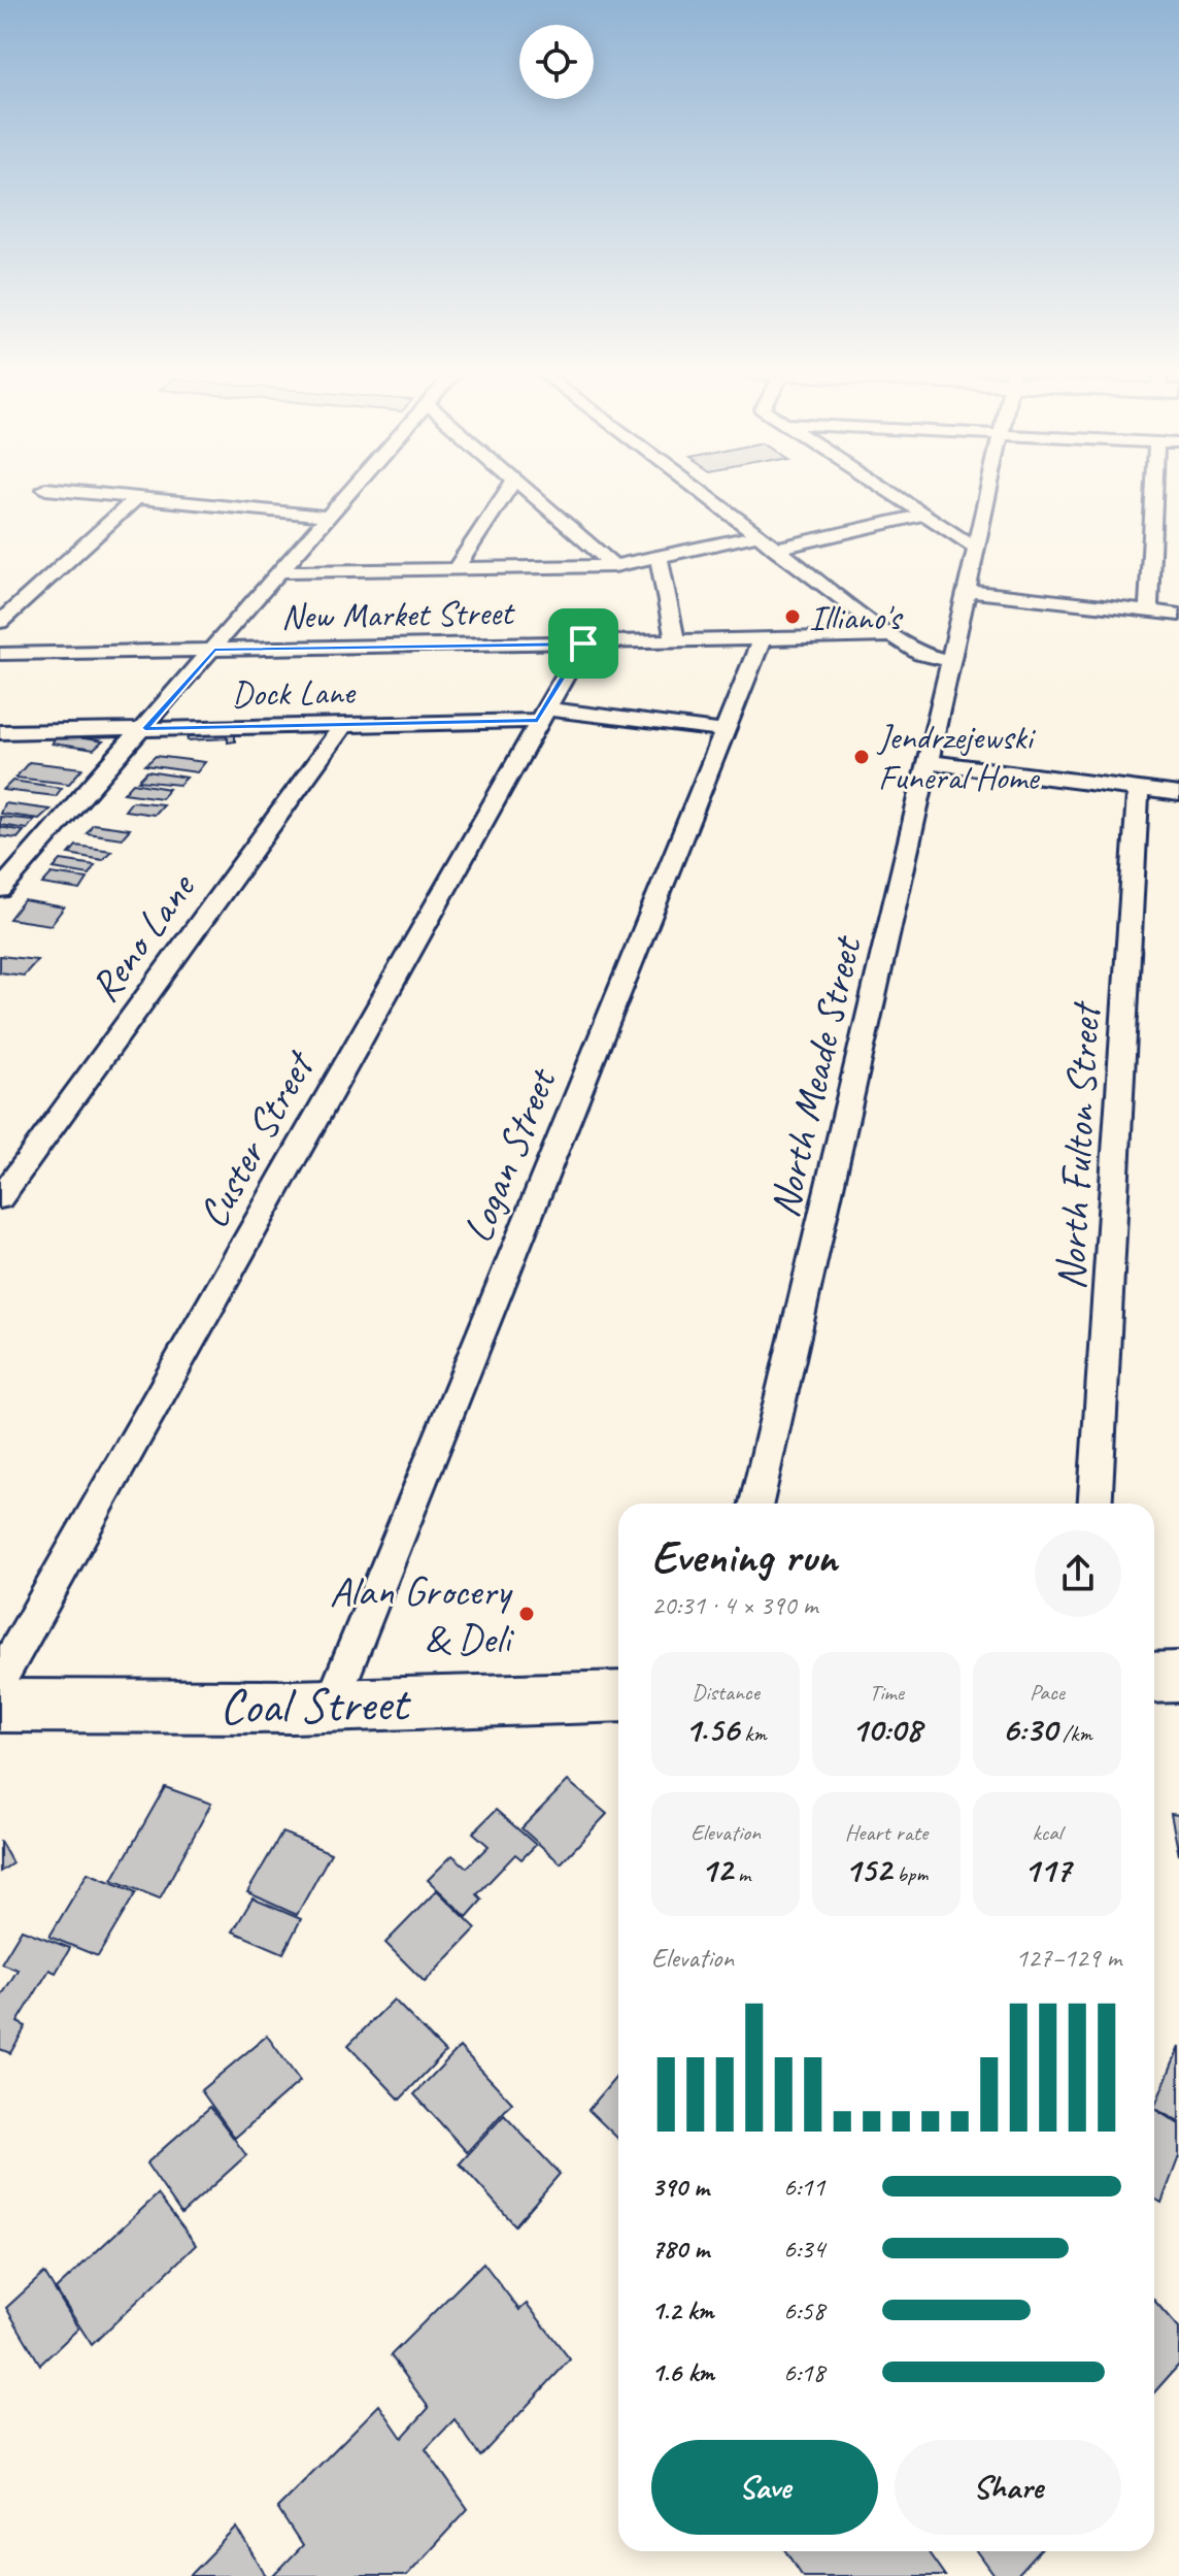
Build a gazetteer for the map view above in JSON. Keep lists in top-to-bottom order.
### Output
{
  "streets": {
    "main road": ["Coal Street"],
    "street": [
      "New Market Street",
      "Dock Lane",
      "Reno Lane",
      "North Meade Street",
      "Custer Street",
      "North Fulton Street",
      "Logan Street"
    ]
  },
  "crossings": [
    ["New Market Street", "Custer Street"],
    ["New Market Street", "Logan Street"],
    ["Dock Lane", "Reno Lane"],
    ["Dock Lane", "Custer Street"],
    ["Dock Lane", "Logan Street"],
    ["Logan Street", "Coal Street"]
  ],
  "places": ["Illiano's", "Jendrzejewski Funeral Home", "Alan Grocery & Deli"],
  "page": {
    "heading": ["Evening run", "20:31 · 4 × 390 m"],
    "stats": [
      ["Distance", "1.56 km"],
      ["Time", "10:08"],
      ["Pace", "6:30 /km"],
      ["Elevation", "12 m"],
      ["Heart rate", "152 bpm"],
      ["kcal", "117"]
    ],
    "chart": ["Elevation", "127–129 m"],
    "list": [
      {
        "name": "390 m",
        "note": "6:11"
      },
      {
        "name": "780 m",
        "note": "6:34"
      },
      {
        "name": "1.2 km",
        "note": "6:58"
      },
      {
        "name": "1.6 km",
        "note": "6:18"
      }
    ],
    "buttons": ["Save", "Share"]
  }
}
